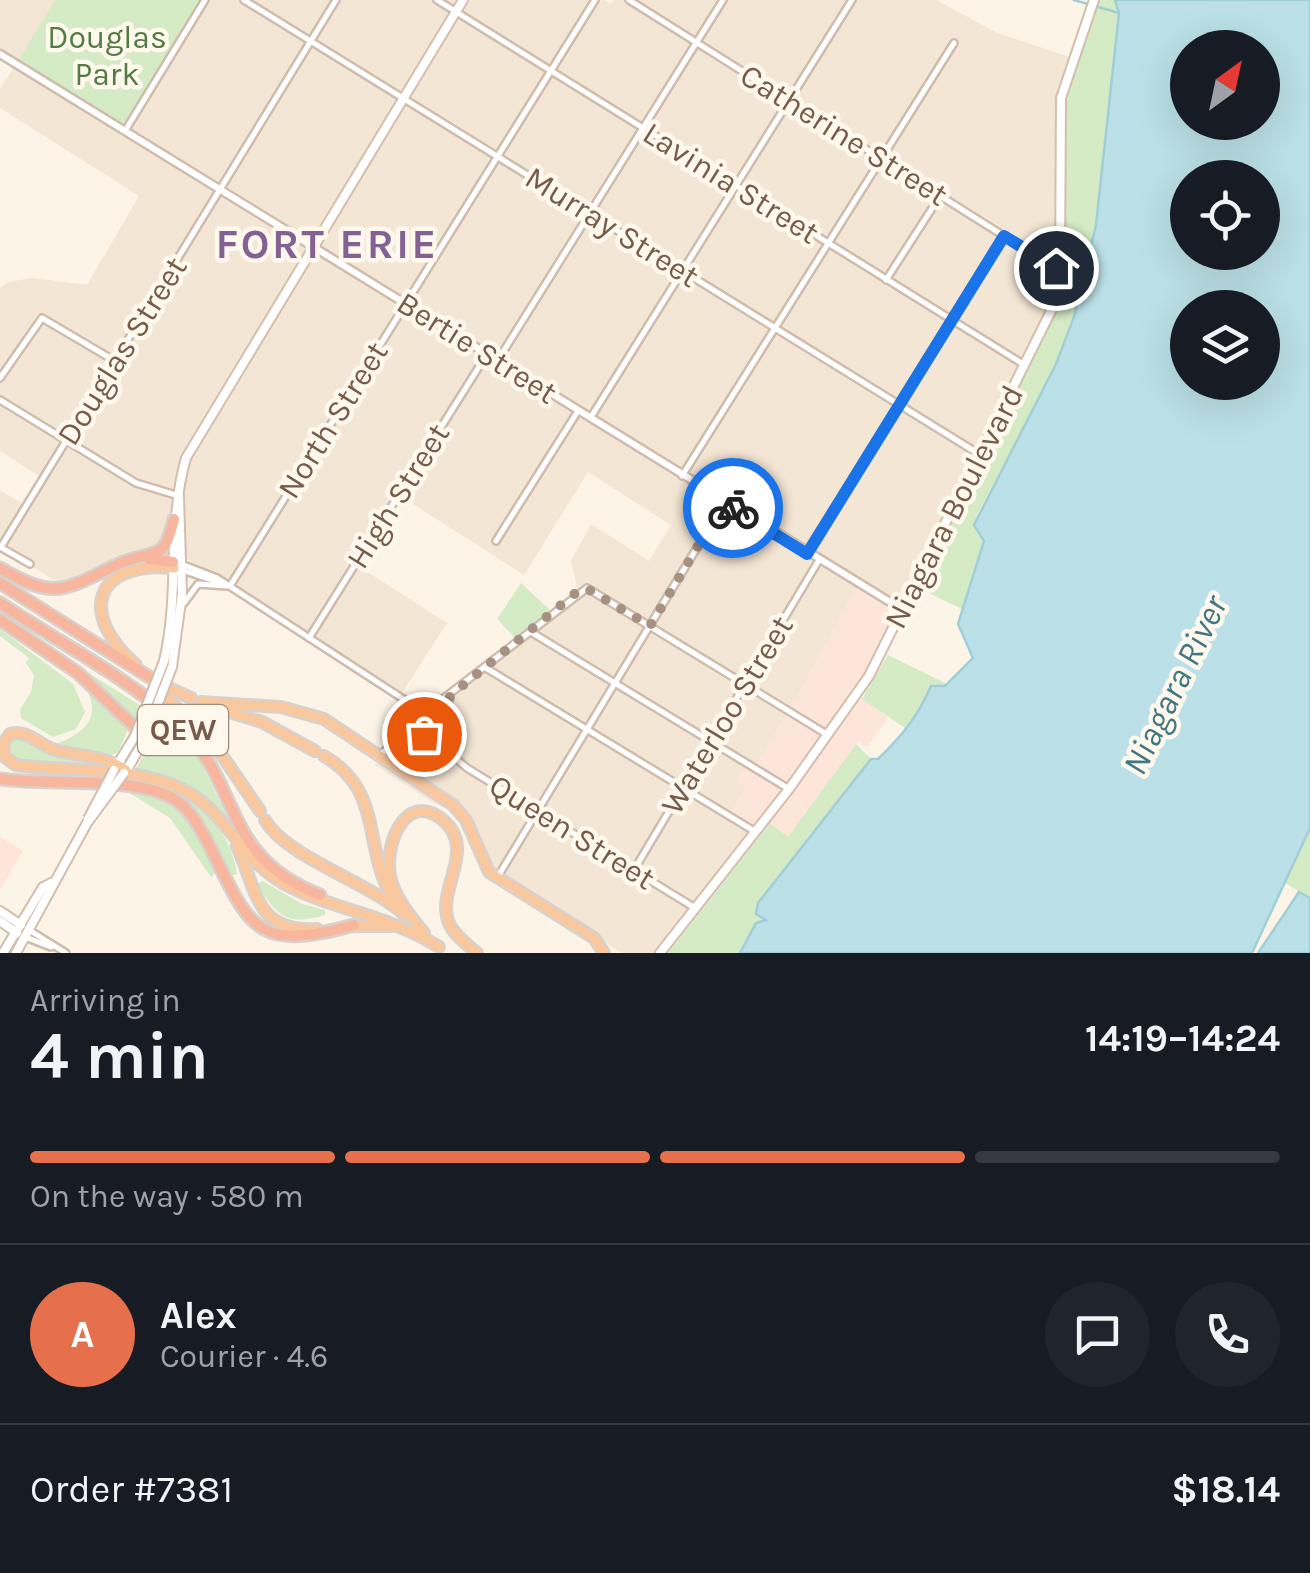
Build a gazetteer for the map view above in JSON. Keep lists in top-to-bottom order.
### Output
{
  "streets": {
    "highway": ["QEW"],
    "main road": ["Niagara Boulevard"],
    "street": [
      "Catherine Street",
      "Lavinia Street",
      "Murray Street",
      "Bertie Street",
      "Douglas Street",
      "North Street",
      "High Street",
      "Waterloo Street",
      "Queen Street"
    ]
  },
  "crossings": [
    ["Catherine Street", "Niagara Boulevard"],
    ["Lavinia Street", "North Street"],
    ["Lavinia Street", "Niagara Boulevard"],
    ["Murray Street", "Douglas Street"],
    ["Murray Street", "North Street"],
    ["Murray Street", "Niagara Boulevard"],
    ["Bertie Street", "Douglas Street"],
    ["Bertie Street", "North Street"],
    ["Bertie Street", "High Street"],
    ["Bertie Street", "Niagara Boulevard"],
    ["Bertie Street", "Waterloo Street"],
    ["Niagara Boulevard", "Queen Street"],
    ["Waterloo Street", "Queen Street"]
  ],
  "districts": ["FORT ERIE"],
  "water": ["Niagara River"],
  "parks": ["Douglas Park"],
  "north": "top right",
  "page": {
    "heading": ["4 min", "Arriving in", "14:19–14:24"],
    "panel": [
      "Alex",
      "Courier · 4.6",
      "Order #7381",
      "$18.14"
    ],
    "bar": "On the way · 580 m",
    "round": "A"
  }
}
